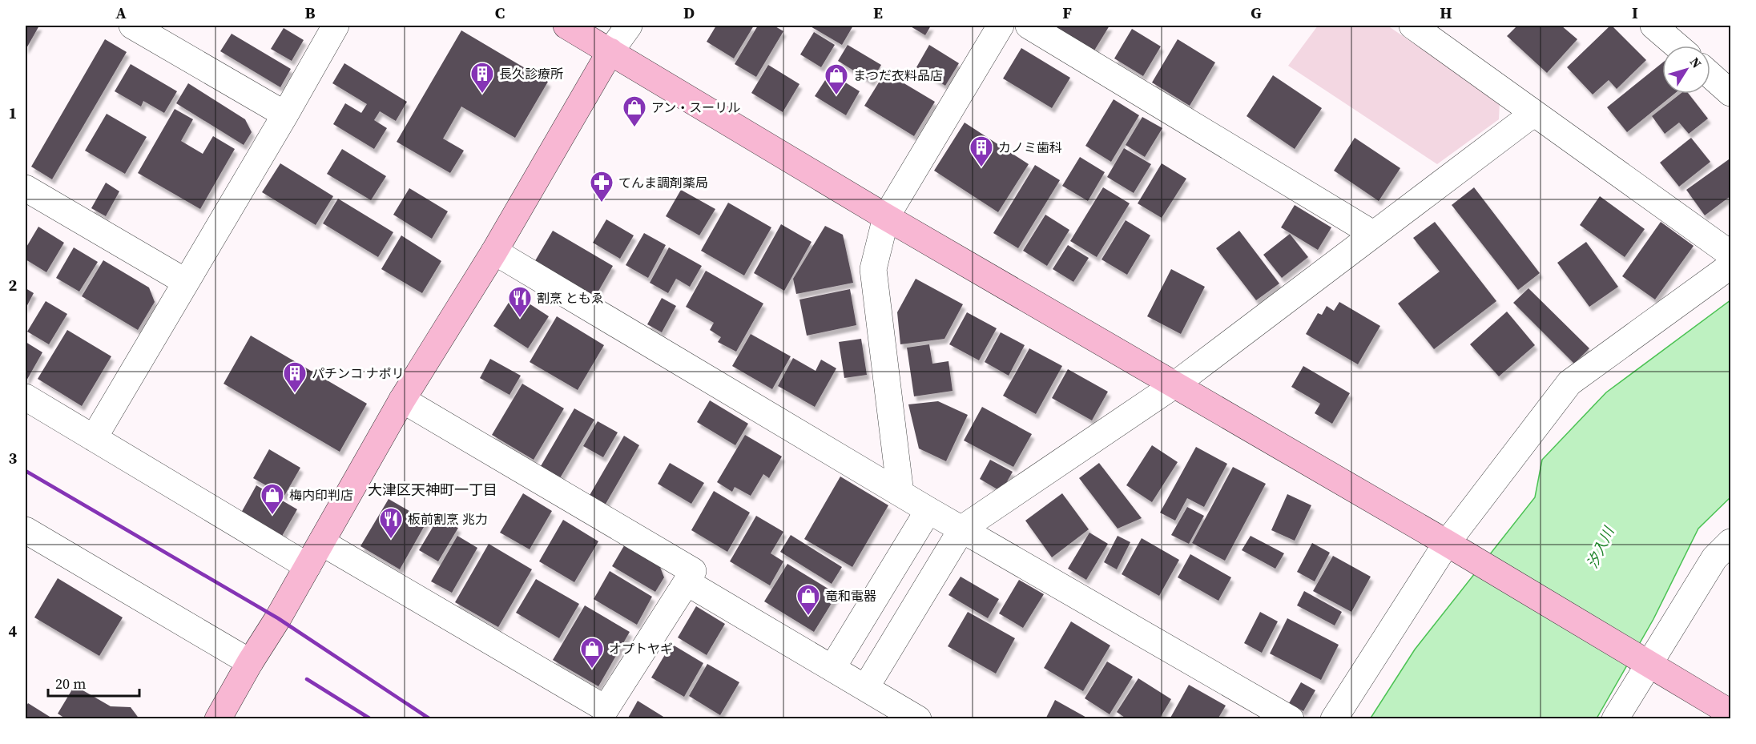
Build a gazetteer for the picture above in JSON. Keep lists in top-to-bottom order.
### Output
{
  "districts": ["大津区天神町一丁目"],
  "water": ["汐入川"],
  "places": {
    "building": ["長久診療所", "カノミ歯科", "パチンコ ナポリ"],
    "shop": [
      "まつだ衣料品店",
      "アン・スーリル",
      "梅内印判店",
      "竜和電器",
      "オプトヤギ"
    ],
    "pharmacy": ["てんま調剤薬局"],
    "restaurant": ["割烹 ともゑ", "板前割烹 兆力"]
  },
  "scale_bar": "20 m",
  "north": "top right",
  "grid": {
    "columns": [
      "A",
      "B",
      "C",
      "D",
      "E",
      "F",
      "G",
      "H",
      "I"
    ],
    "rows": [
      "1",
      "2",
      "3",
      "4"
    ]
  }
}
